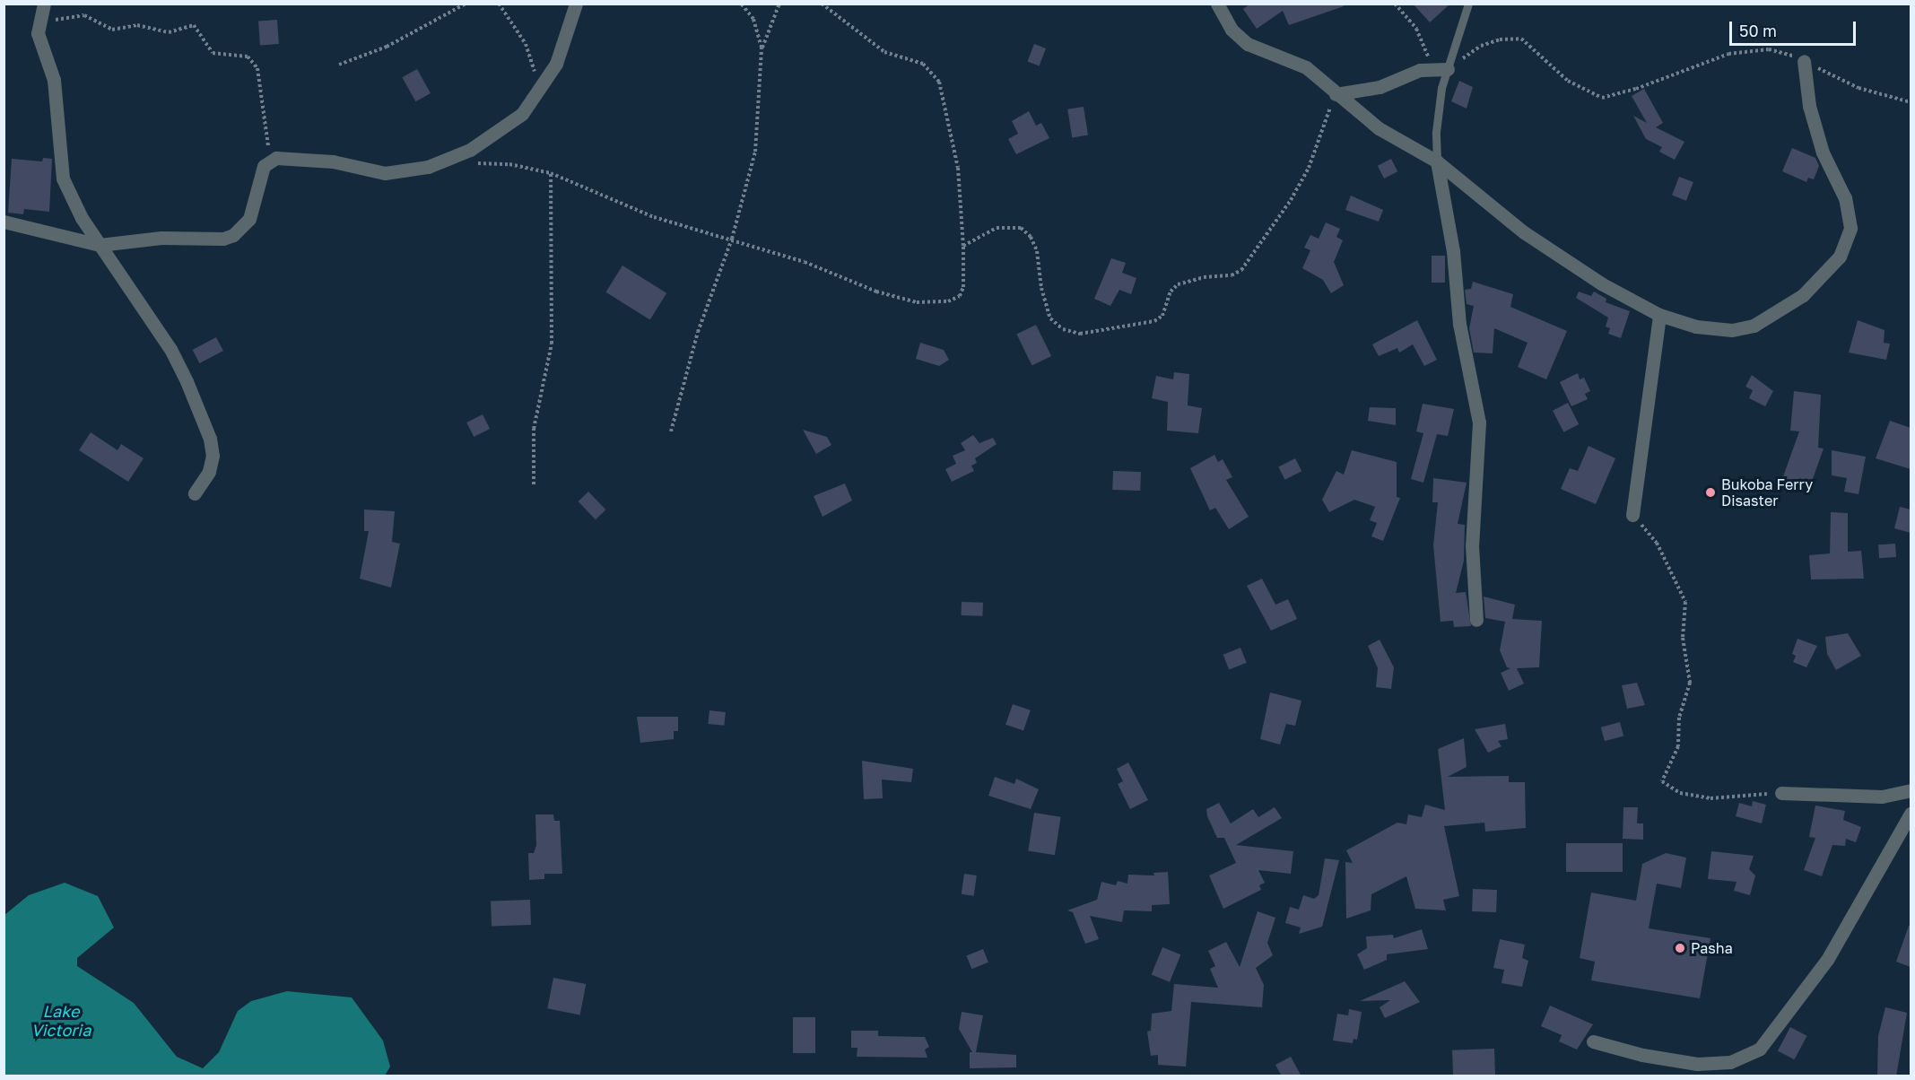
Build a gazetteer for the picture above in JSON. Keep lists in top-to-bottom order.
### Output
{
  "water": ["Lake Victoria"],
  "places": ["Bukoba Ferry Disaster", "Pasha"],
  "scale_bar": "50 m"
}
